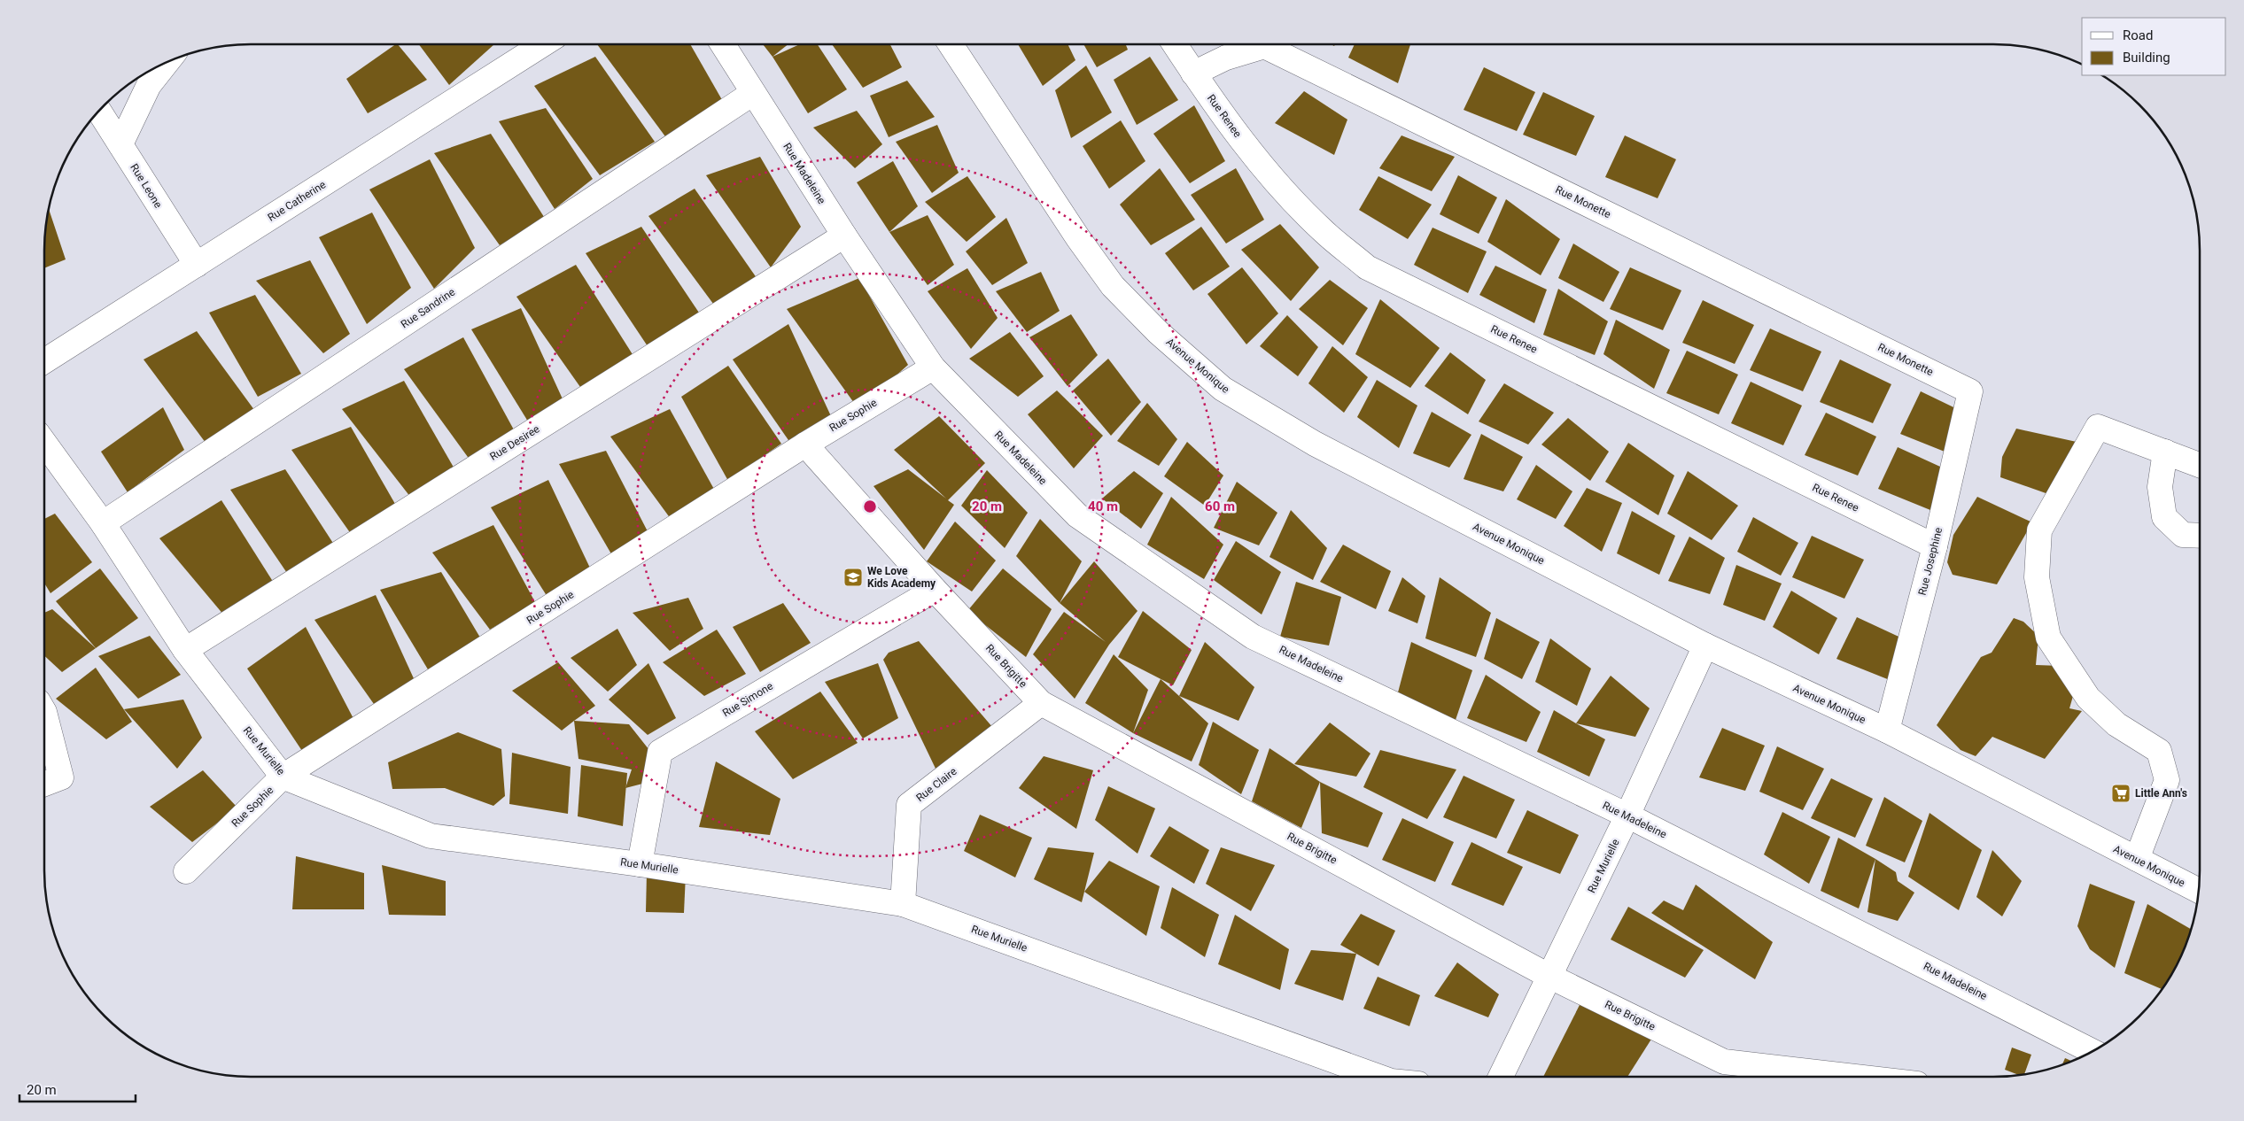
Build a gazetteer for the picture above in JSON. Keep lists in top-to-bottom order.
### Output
{
  "streets": {
    "street": [
      "Rue Renee",
      "Rue Madeleine",
      "Rue Leone",
      "Rue Catherine",
      "Rue Monette",
      "Rue Sandrine",
      "Avenue Monique",
      "Rue Sophie",
      "Rue Desiree",
      "Rue Josephine",
      "Rue Brigitte",
      "Rue Simone",
      "Rue Murielle",
      "Rue Claire"
    ]
  },
  "crossings": [
    ["Rue Renee", "Rue Monette"],
    ["Rue Renee", "Rue Josephine"],
    ["Rue Madeleine", "Rue Sandrine"],
    ["Rue Madeleine", "Rue Sophie"],
    ["Rue Madeleine", "Rue Desiree"],
    ["Rue Madeleine", "Rue Murielle"],
    ["Rue Leone", "Rue Catherine"],
    ["Rue Monette", "Rue Josephine"],
    ["Rue Sandrine", "Rue Murielle"],
    ["Avenue Monique", "Rue Josephine"],
    ["Avenue Monique", "Rue Murielle"],
    ["Rue Sophie", "Rue Brigitte"],
    ["Rue Sophie", "Rue Murielle"],
    ["Rue Desiree", "Rue Murielle"],
    ["Rue Brigitte", "Rue Simone"],
    ["Rue Brigitte", "Rue Murielle"],
    ["Rue Brigitte", "Rue Claire"],
    ["Rue Simone", "Rue Murielle"],
    ["Rue Murielle", "Rue Claire"]
  ],
  "places": {
    "school or university": ["We Love Kids Academy"],
    "supermarket": ["Little Ann's"]
  },
  "legend": ["Road", "Building"],
  "scale_bar": "20 m",
  "rings": ["20 m", "40 m", "60 m"]
}
